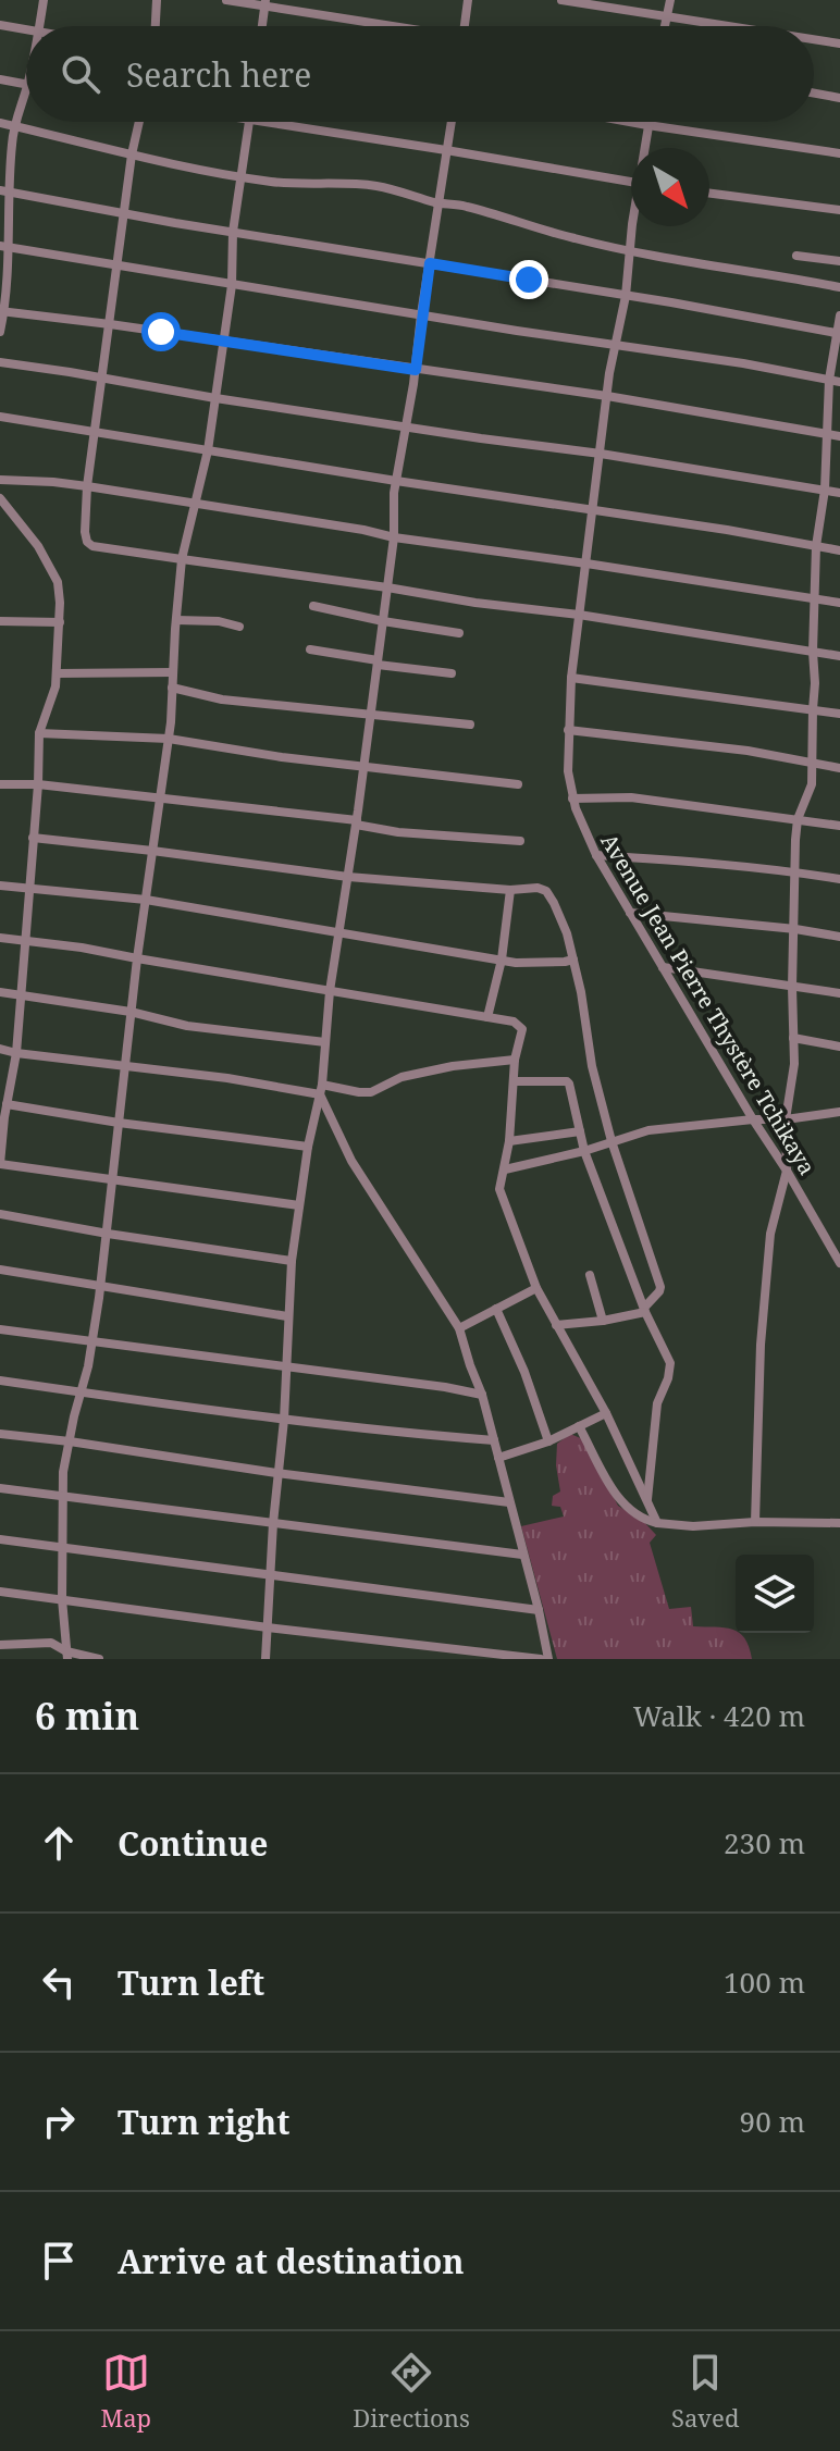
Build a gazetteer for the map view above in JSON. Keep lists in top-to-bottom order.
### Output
{
  "streets": {
    "street": ["Avenue Jean Pierre Thystère Tchikaya"]
  },
  "north": "bottom right",
  "page": {
    "search": "Search here",
    "heading": ["6 min", "Walk · 420 m"],
    "list": [
      ["Continue", "230 m"],
      ["Turn left", "100 m"],
      ["Turn right", "90 m"],
      "Arrive at destination"
    ],
    "nav": ["Map", "Directions", "Saved"]
  }
}
